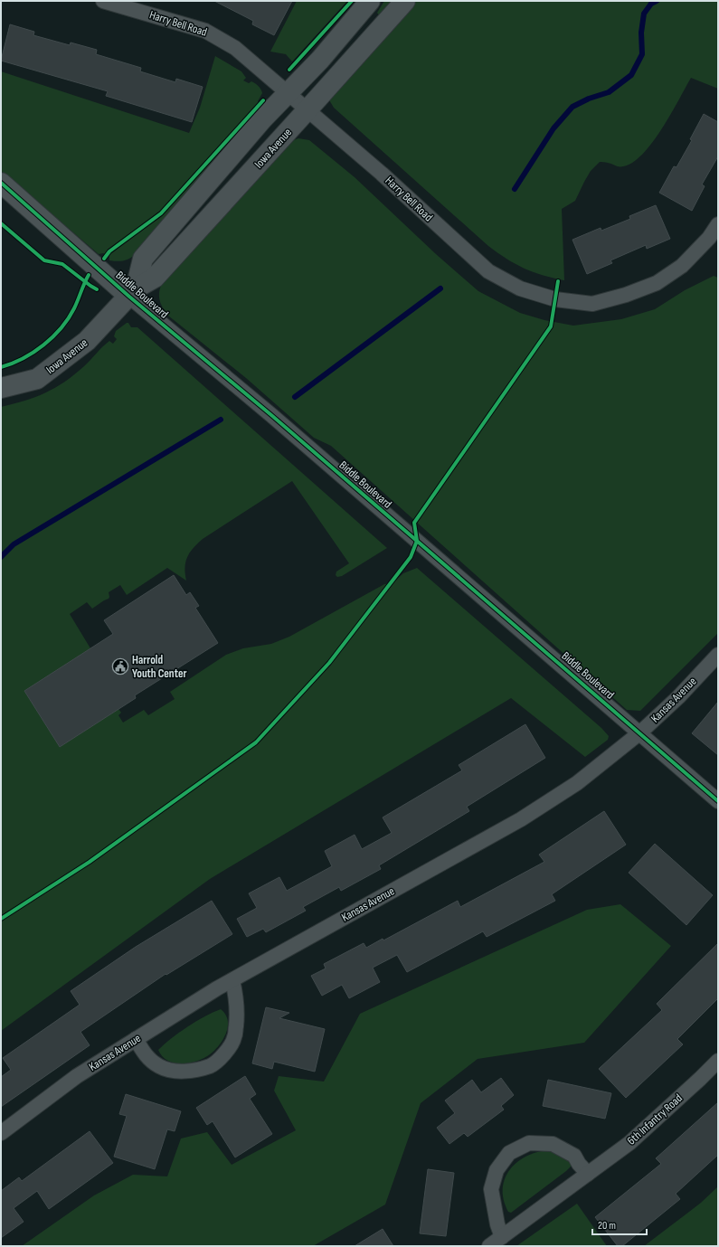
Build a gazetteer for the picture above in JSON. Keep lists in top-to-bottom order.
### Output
{
  "streets": {
    "street": [
      "Harry Bell Road",
      "Iowa Avenue",
      "Biddle Boulevard",
      "Kansas Avenue",
      "6th Infantry Road"
    ]
  },
  "crossings": [
    ["Harry Bell Road", "Iowa Avenue"],
    ["Iowa Avenue", "Biddle Boulevard"],
    ["Biddle Boulevard", "Kansas Avenue"]
  ],
  "places": {
    "public building": ["Harrold Youth Center"]
  },
  "scale_bar": "20 m"
}
